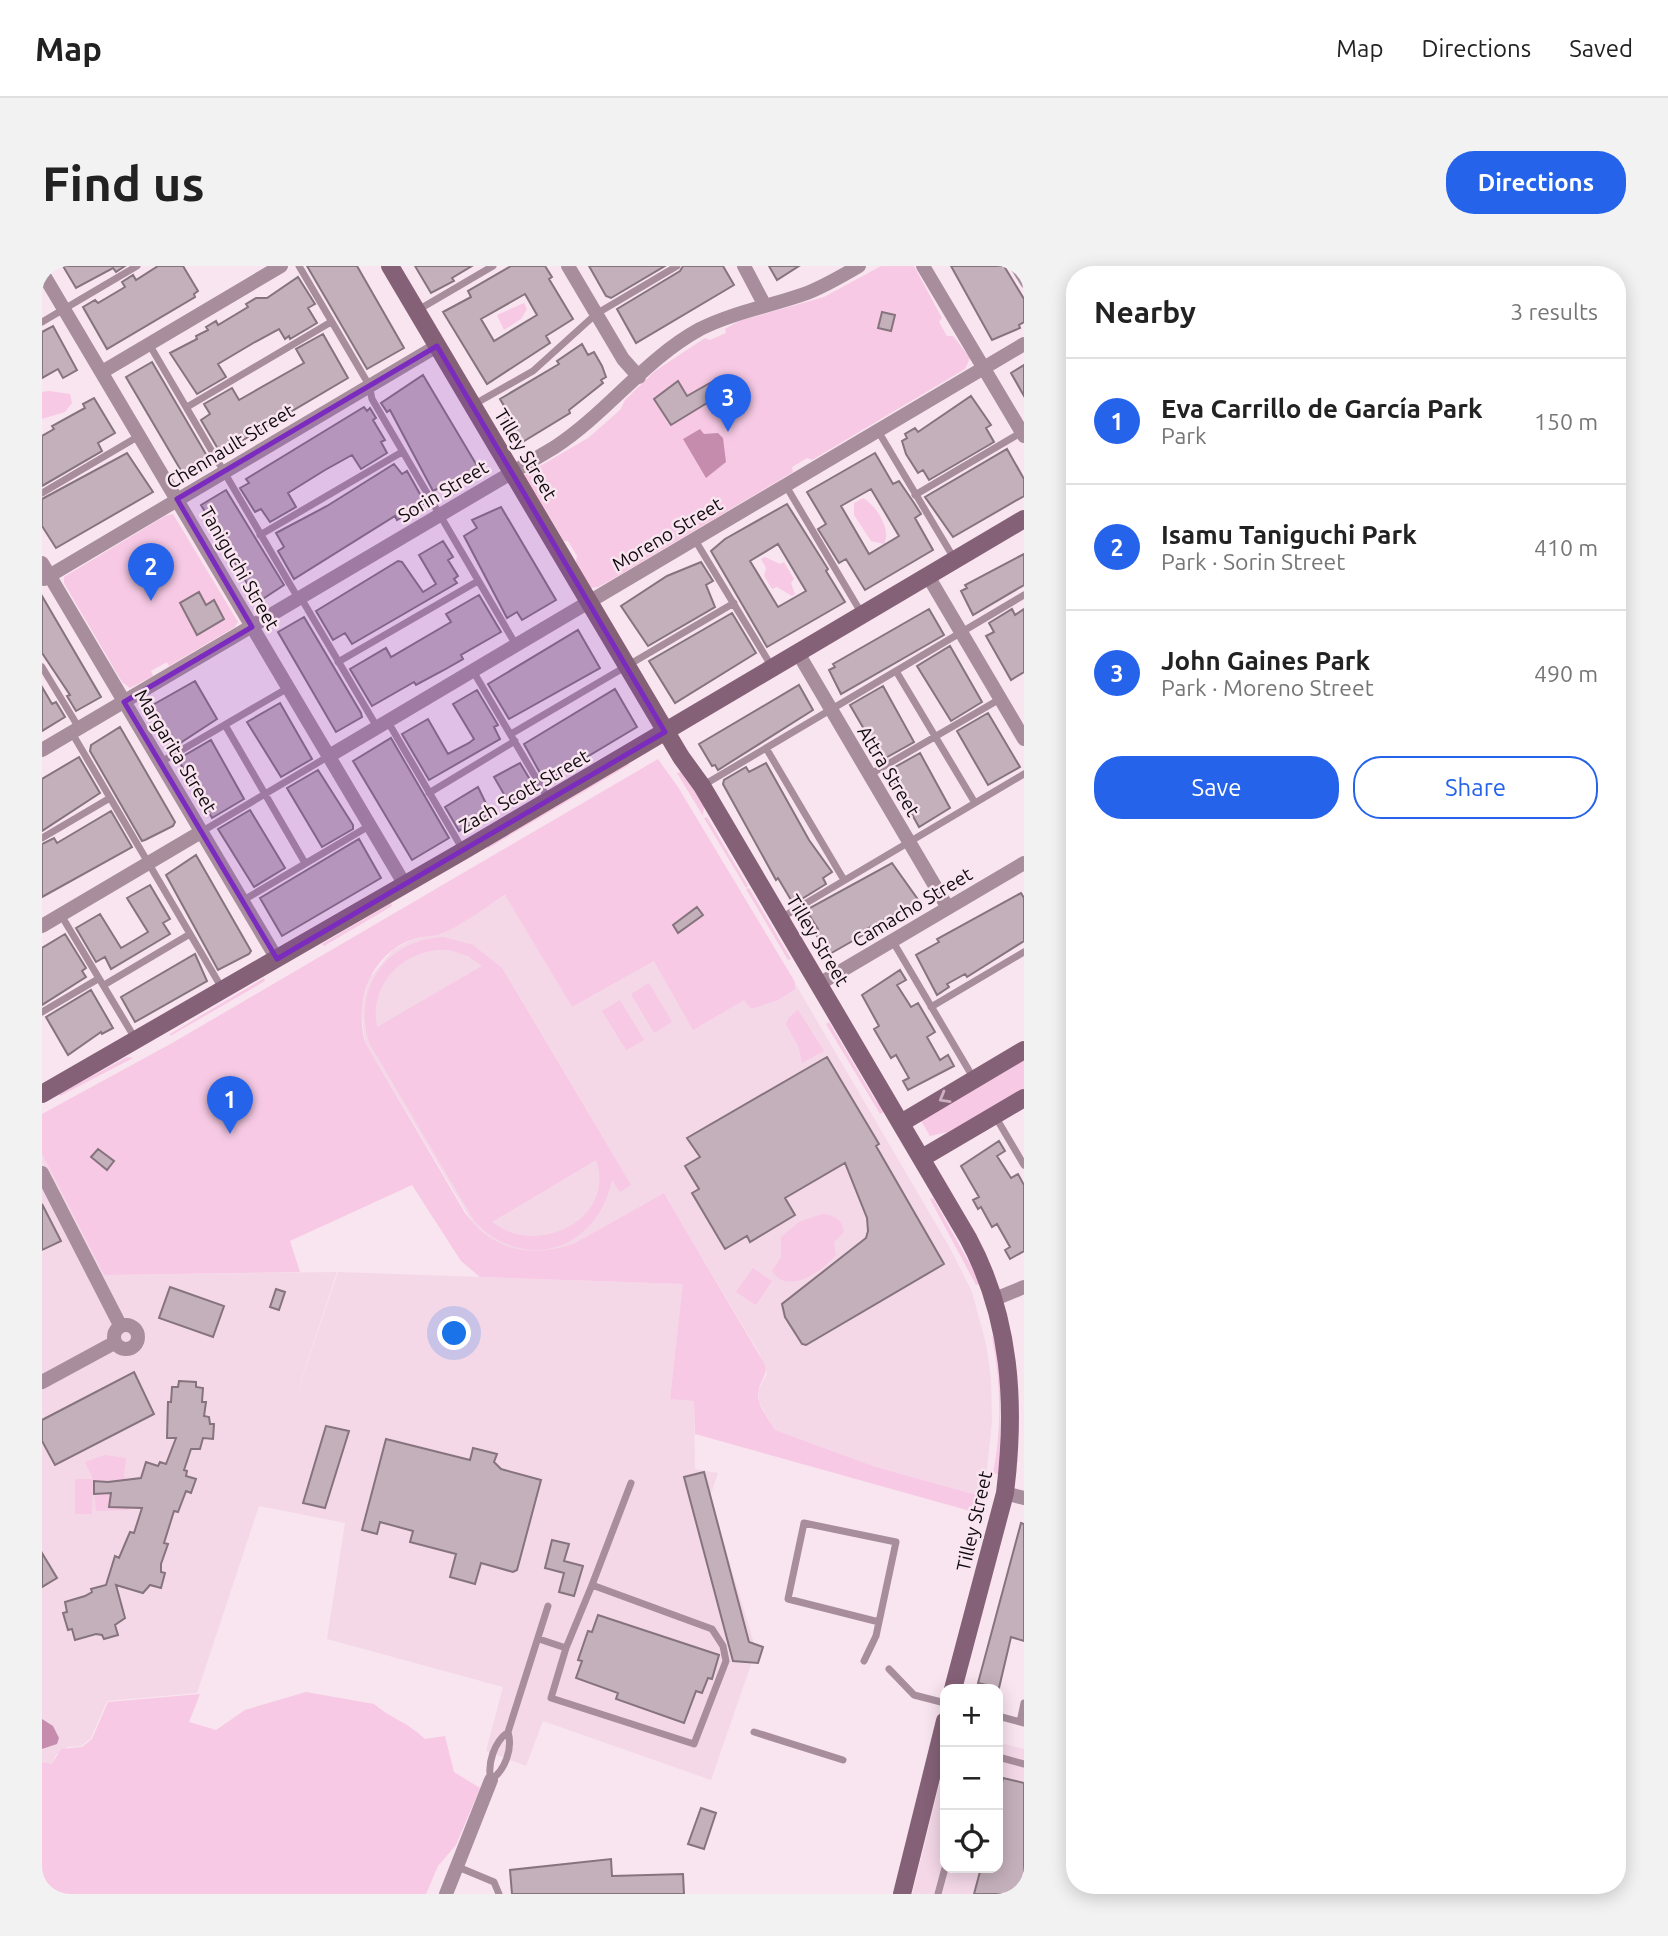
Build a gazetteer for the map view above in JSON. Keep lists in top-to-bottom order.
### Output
{
  "streets": {
    "street": [
      "Chennault Street",
      "Tilley Street",
      "Sorin Street",
      "Moreno Street",
      "Taniguchi Street",
      "Margarita Street",
      "Attra Street",
      "Zach Scott Street",
      "Camacho Street"
    ]
  },
  "crossings": [
    ["Chennault Street", "Tilley Street"],
    ["Chennault Street", "Taniguchi Street"],
    ["Chennault Street", "Margarita Street"],
    ["Tilley Street", "Sorin Street"],
    ["Tilley Street", "Moreno Street"],
    ["Tilley Street", "Zach Scott Street"],
    ["Tilley Street", "Camacho Street"],
    ["Sorin Street", "Taniguchi Street"],
    ["Sorin Street", "Margarita Street"],
    ["Moreno Street", "Taniguchi Street"],
    ["Taniguchi Street", "Zach Scott Street"],
    ["Margarita Street", "Zach Scott Street"],
    ["Attra Street", "Zach Scott Street"],
    ["Attra Street", "Camacho Street"]
  ],
  "page": {
    "header": "Map",
    "nav": ["Map", "Directions", "Saved"],
    "buttons": [
      "Directions",
      ["Save", "Share"]
    ],
    "title": "Find us",
    "heading": ["Nearby", "3 results"],
    "list": [
      {
        "mark": "1",
        "name": "Eva Carrillo de García Park",
        "note": "Park",
        "value": "150 m"
      },
      {
        "mark": "2",
        "name": "Isamu Taniguchi Park",
        "note": "Park · Sorin Street",
        "value": "410 m"
      },
      {
        "mark": "3",
        "name": "John Gaines Park",
        "note": "Park · Moreno Street",
        "value": "490 m"
      }
    ],
    "pins": ["3", "2", "1"],
    "map_buttons": ["+", "−"]
  }
}
